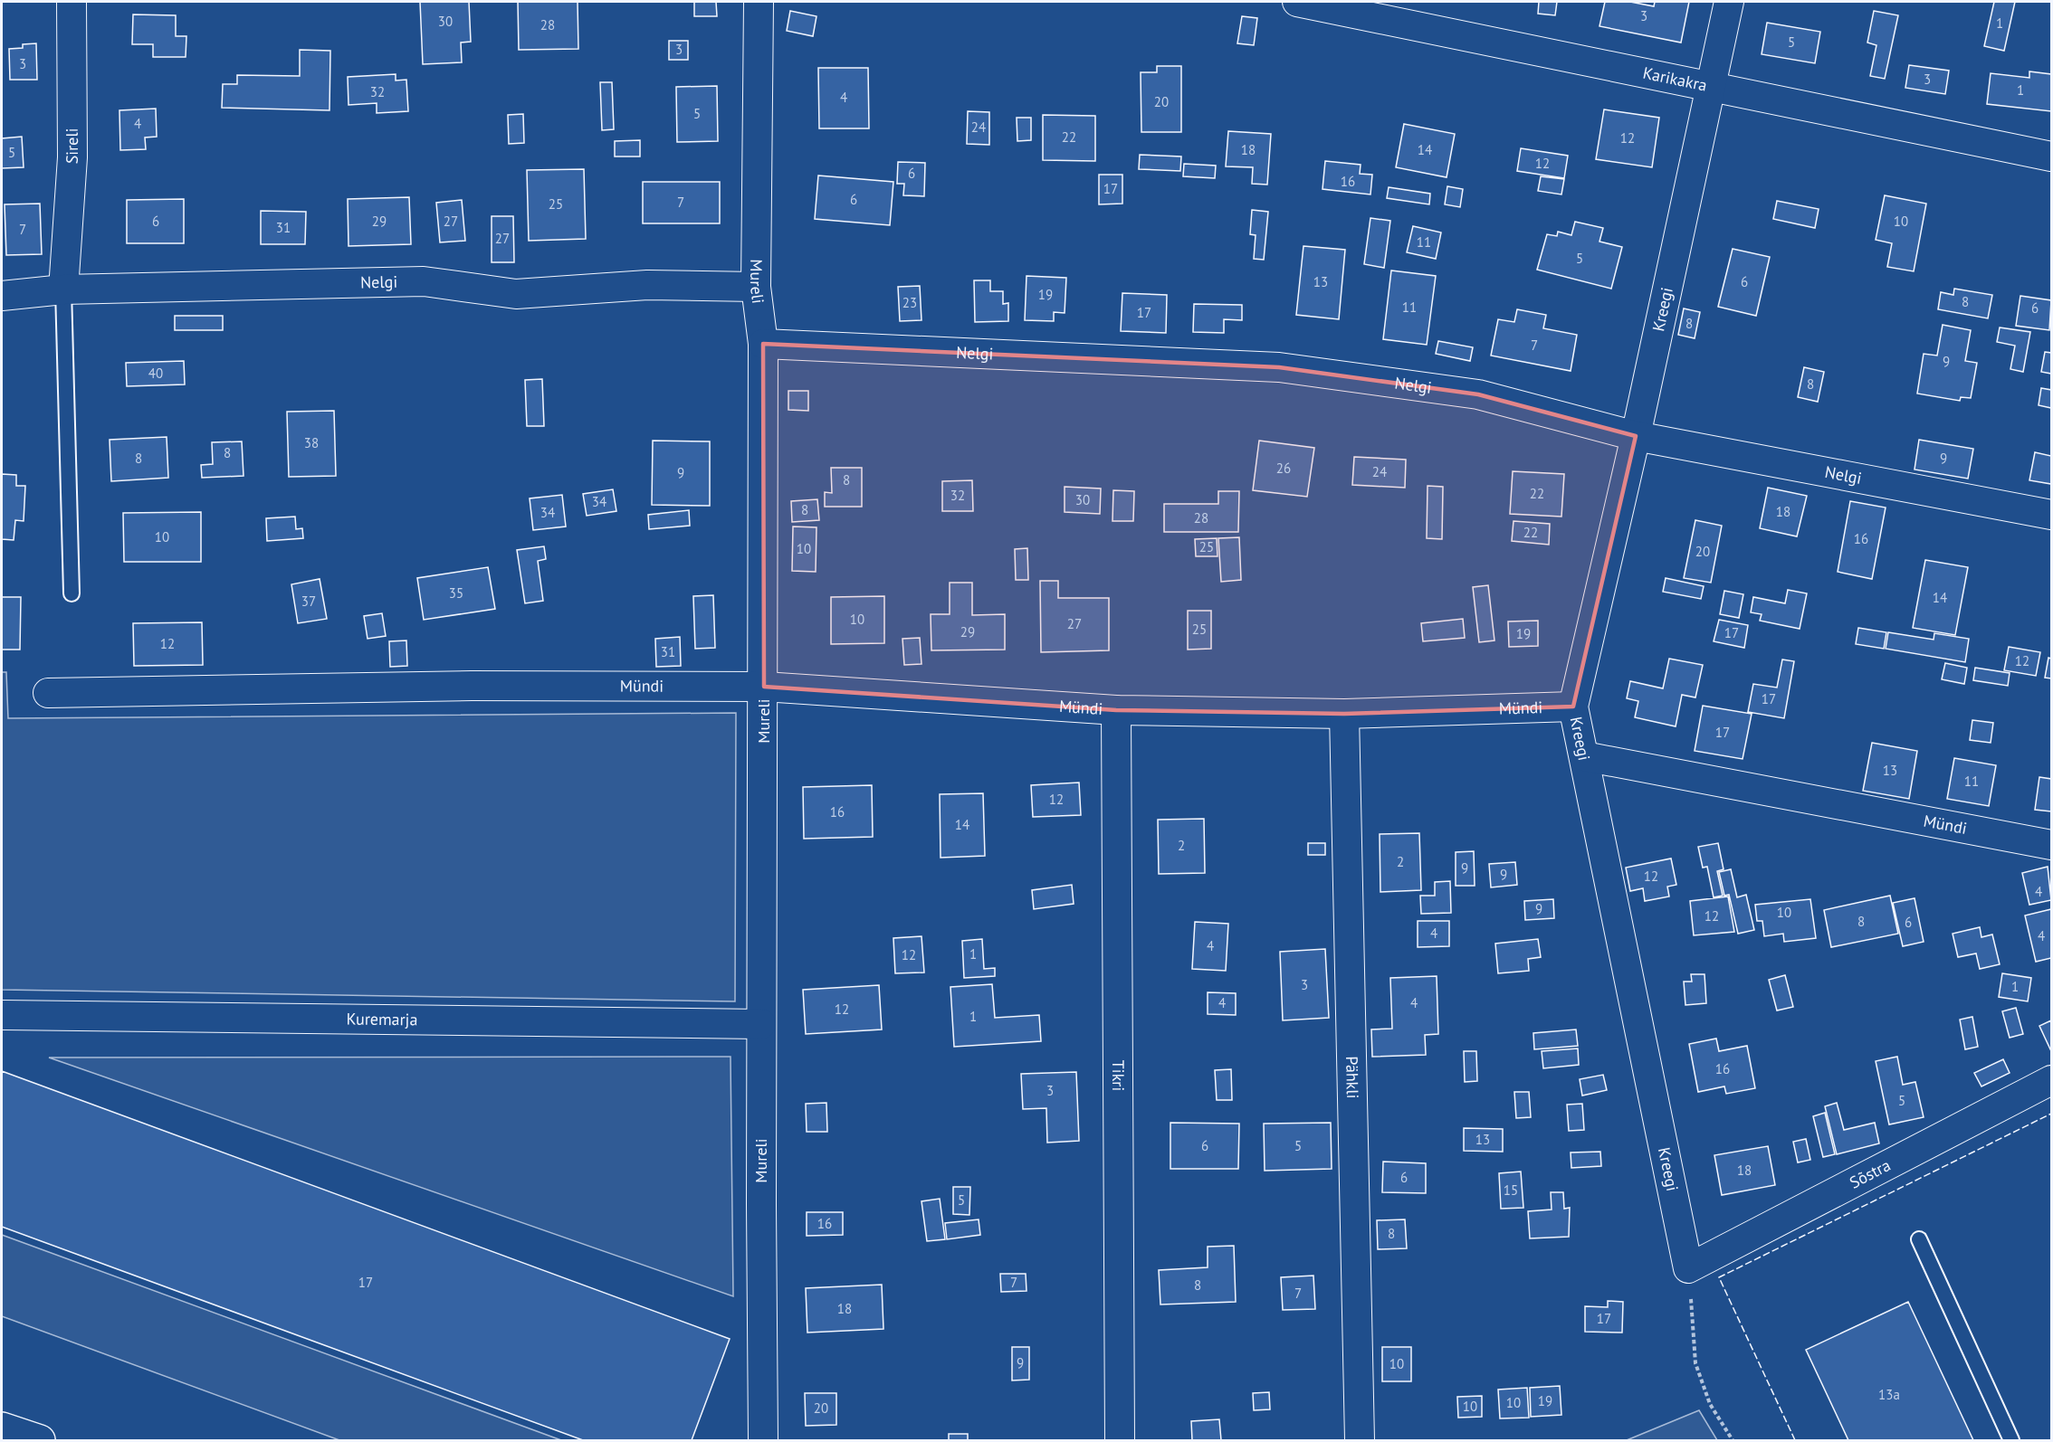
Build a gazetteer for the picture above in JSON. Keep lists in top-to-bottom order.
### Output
{
  "streets": {
    "street": [
      "Karikakra",
      "Sireli",
      "Mureli",
      "Nelgi",
      "Kreegi",
      "Mündi",
      "Kuremarja",
      "Tikri",
      "Pähkli",
      "Sõstra"
    ]
  },
  "crossings": [
    ["Karikakra", "Kreegi"],
    ["Sireli", "Nelgi"],
    ["Mureli", "Nelgi"],
    ["Mureli", "Mündi"],
    ["Mureli", "Kuremarja"],
    ["Nelgi", "Kreegi"],
    ["Kreegi", "Mündi"],
    ["Kreegi", "Sõstra"],
    ["Mündi", "Tikri"],
    ["Mündi", "Pähkli"]
  ],
  "house_numbers": [
    "3",
    "30",
    "1",
    "28",
    "5",
    "3",
    "3",
    "3",
    "1",
    "32",
    "4",
    "20",
    "5",
    "4",
    "24",
    "22",
    "12",
    "18",
    "14",
    "5",
    "12",
    "6",
    "16",
    "17",
    "6",
    "7",
    "25",
    "6",
    "29",
    "27",
    "10",
    "31",
    "7",
    "27",
    "11",
    "5",
    "13",
    "6",
    "19",
    "8",
    "23",
    "11",
    "6",
    "17",
    "8",
    "7",
    "9",
    "40",
    "8",
    "38",
    "8",
    "8",
    "9",
    "26",
    "24",
    "9",
    "8",
    "22",
    "32",
    "30",
    "34",
    "8",
    "18",
    "34",
    "28",
    "22",
    "10",
    "16",
    "25",
    "10",
    "20",
    "35",
    "14",
    "37",
    "10",
    "27",
    "25",
    "29",
    "17",
    "19",
    "12",
    "31",
    "12",
    "17",
    "17",
    "13",
    "11",
    "12",
    "16",
    "14",
    "2",
    "2",
    "9",
    "9",
    "12",
    "4",
    "9",
    "10",
    "12",
    "8",
    "6",
    "4",
    "4",
    "4",
    "1",
    "12",
    "3",
    "1",
    "4",
    "4",
    "12",
    "1",
    "16",
    "3",
    "5",
    "13",
    "6",
    "5",
    "18",
    "6",
    "15",
    "5",
    "16",
    "8",
    "17",
    "7",
    "8",
    "7",
    "18",
    "17",
    "9",
    "10",
    "13a",
    "19",
    "10",
    "10",
    "20"
  ]
}
